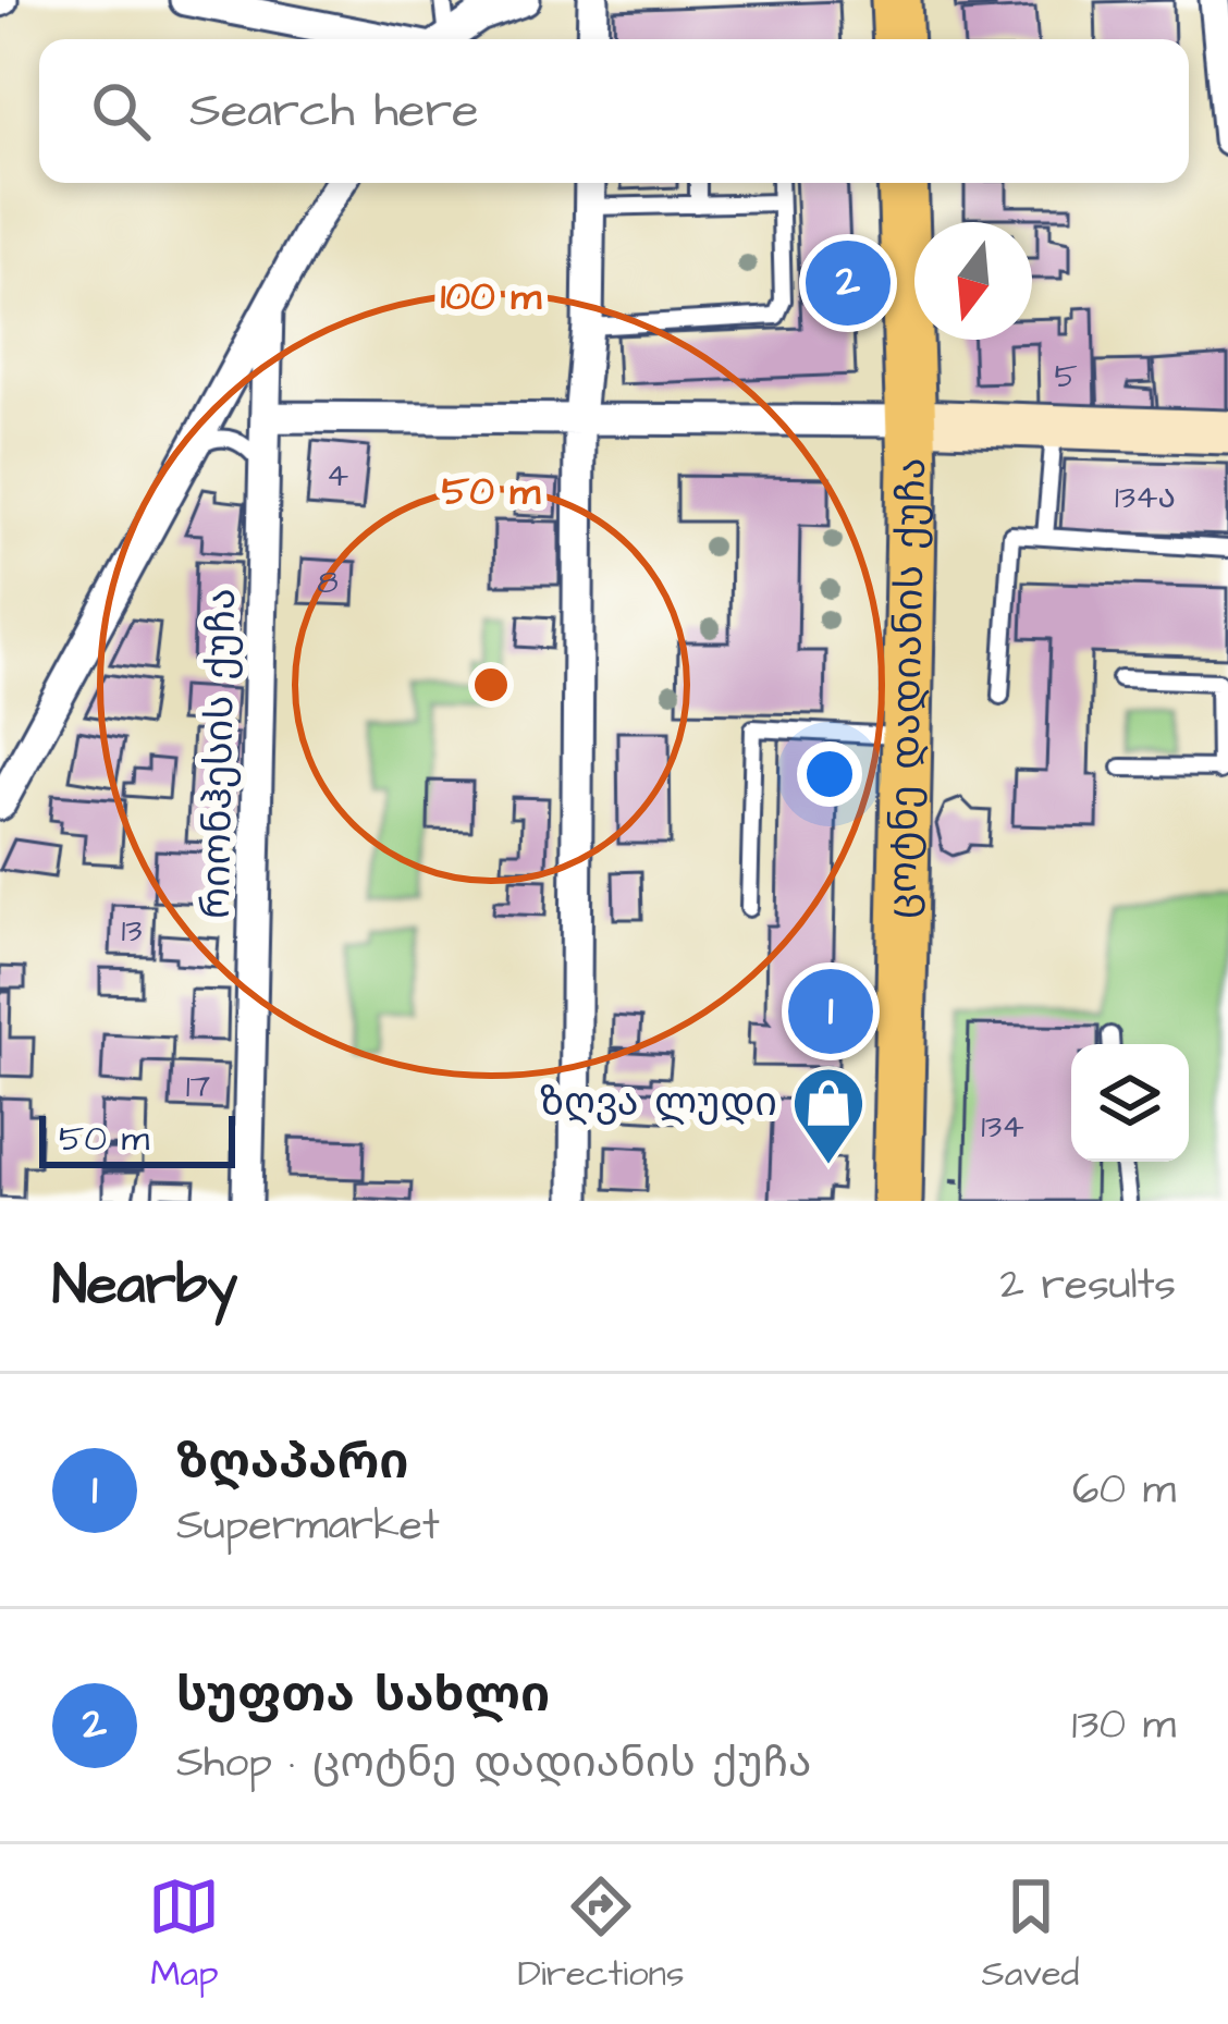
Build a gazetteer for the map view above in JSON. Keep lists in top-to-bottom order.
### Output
{
  "streets": {
    "main road": ["ცოტნე დადიანის ქუჩა"],
    "street": ["რიონჰესის ქუჩა"]
  },
  "places": {
    "shop": ["ზღვა ლუდი"]
  },
  "house_numbers": [
    "5",
    "4",
    "134ა",
    "8",
    "13",
    "17",
    "134"
  ],
  "scale_bar": "50 m",
  "north": "bottom",
  "page": {
    "search": "Search here",
    "pins": ["2", "1"],
    "scale": "50 m",
    "heading": ["Nearby", "2 results"],
    "list": [
      {
        "mark": "1",
        "name": "ზღაპარი",
        "note": "Supermarket",
        "value": "60 m"
      },
      {
        "mark": "2",
        "name": "სუფთა სახლი",
        "note": "Shop · ცოტნე დადიანის ქუჩა",
        "value": "130 m"
      }
    ],
    "nav": ["Map", "Directions", "Saved"]
  },
  "rings": ["100 m", "50 m"]
}
